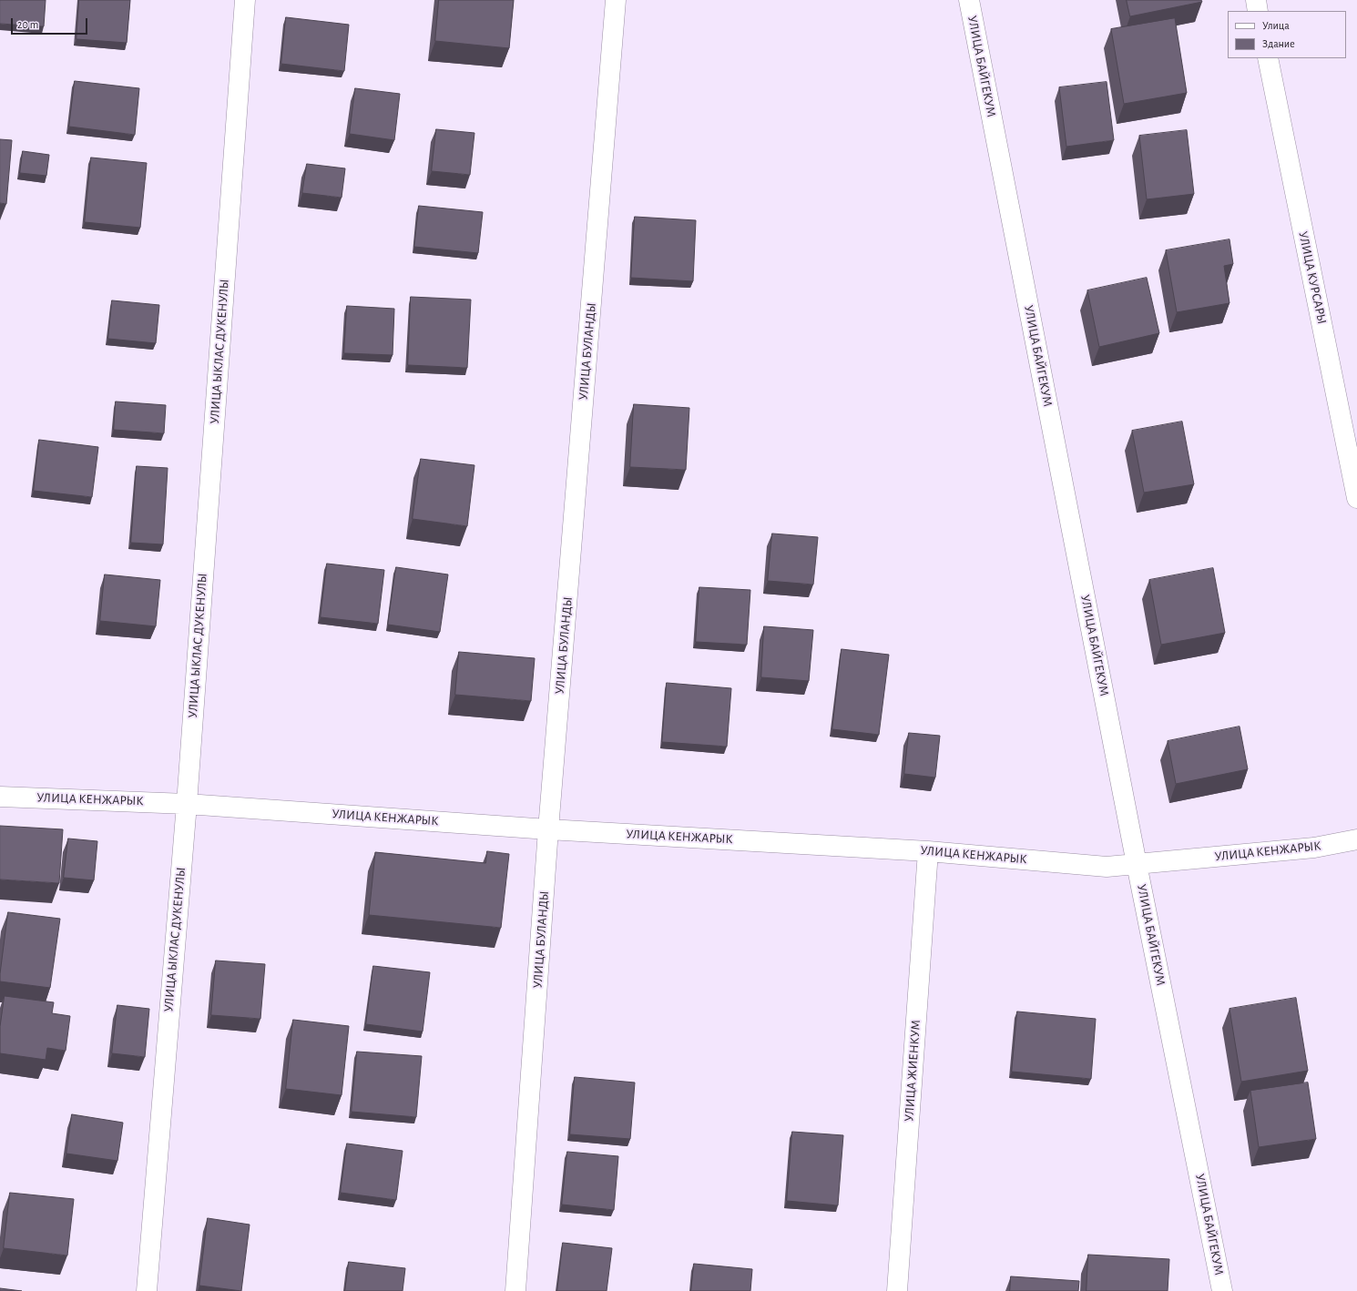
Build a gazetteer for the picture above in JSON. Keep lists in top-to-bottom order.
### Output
{
  "streets": {
    "street": [
      "УЛИЦА БАЙГЕКУМ",
      "УЛИЦА КУРСАРЫ",
      "УЛИЦА ЫКЛАС ДУКЕНУЛЫ",
      "УЛИЦА БУЛАНДЫ",
      "УЛИЦА КЕНЖАРЫК",
      "УЛИЦА ЖИЕНКУМ"
    ]
  },
  "crossings": [
    ["УЛИЦА БАЙГЕКУМ", "УЛИЦА КЕНЖАРЫК"],
    ["УЛИЦА ЫКЛАС ДУКЕНУЛЫ", "УЛИЦА КЕНЖАРЫК"],
    ["УЛИЦА БУЛАНДЫ", "УЛИЦА КЕНЖАРЫК"],
    ["УЛИЦА КЕНЖАРЫК", "УЛИЦА ЖИЕНКУМ"]
  ],
  "legend": ["Улица", "Здание"],
  "scale_bar": "20 m"
}
